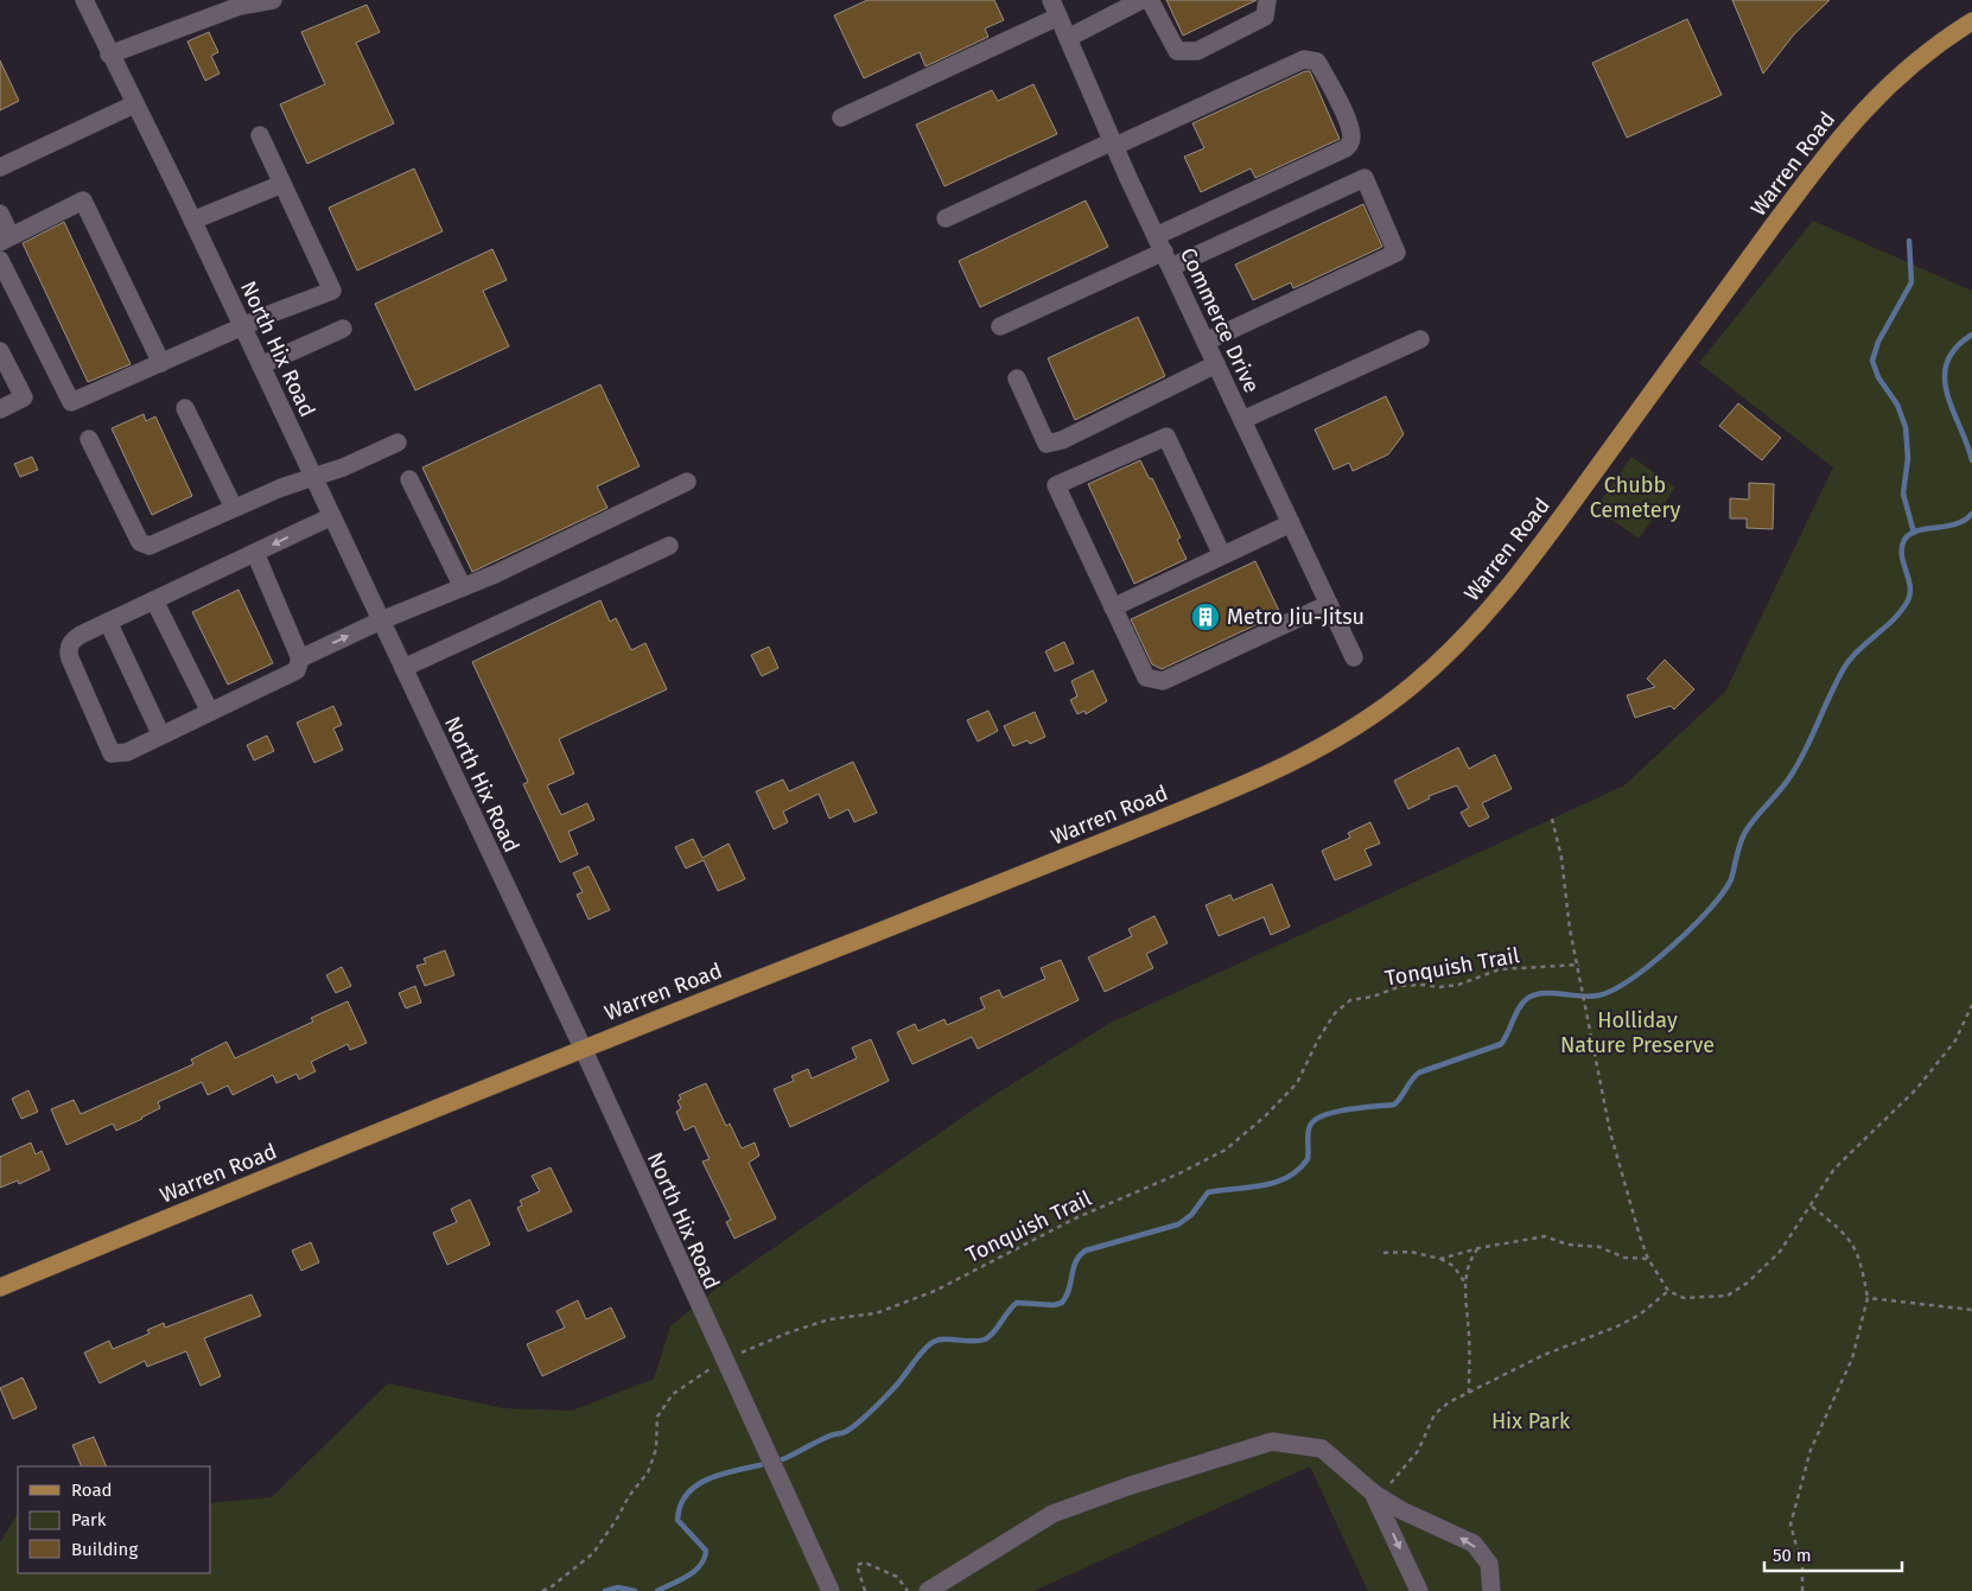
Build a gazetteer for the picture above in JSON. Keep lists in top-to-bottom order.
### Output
{
  "streets": {
    "main road": ["Warren Road"],
    "street": ["Commerce Drive", "North Hix Road"],
    "path": ["Tonquish Trail"]
  },
  "crossings": [
    ["Warren Road", "North Hix Road"],
    ["North Hix Road", "Tonquish Trail"]
  ],
  "parks": ["Chubb Cemetery", "Holliday Nature Preserve", "Hix Park"],
  "places": {
    "building": ["Metro Jiu-Jitsu"]
  },
  "legend": ["Road", "Park", "Building"],
  "scale_bar": "50 m"
}
